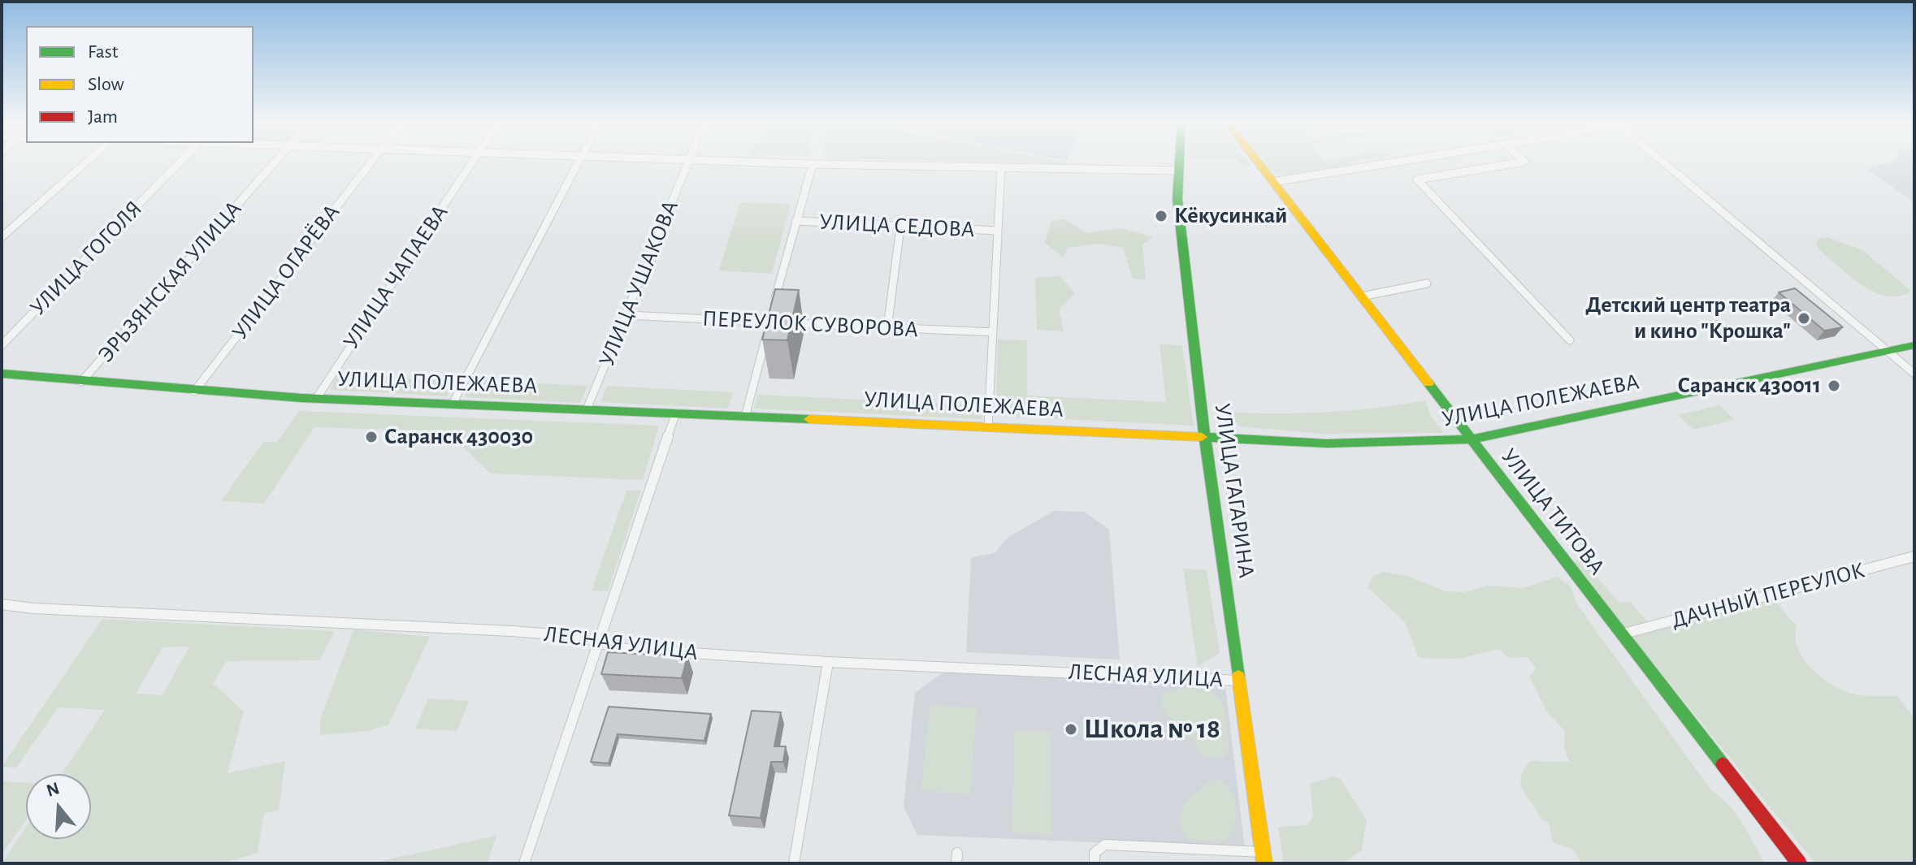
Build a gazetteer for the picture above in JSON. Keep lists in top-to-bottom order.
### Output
{
  "streets": {
    "main road": ["УЛИЦА ПОЛЕЖАЕВА", "УЛИЦА ГАГАРИНА", "УЛИЦА ТИТОВА"],
    "street": [
      "УЛИЦА СЕДОВА",
      "УЛИЦА ГОГОЛЯ",
      "УЛИЦА ОГАРЁВА",
      "УЛИЦА ЧАПАЕВА",
      "ЭРЬЗЯНСКАЯ УЛИЦА",
      "УЛИЦА УШАКОВА",
      "ПЕРЕУЛОК СУВОРОВА",
      "ДАЧНЫЙ ПЕРЕУЛОК",
      "ЛЕСНАЯ УЛИЦА"
    ]
  },
  "crossings": [
    ["УЛИЦА ОГАРЁВА", "УЛИЦА ПОЛЕЖАЕВА"],
    ["УЛИЦА ЧАПАЕВА", "УЛИЦА ПОЛЕЖАЕВА"],
    ["ЭРЬЗЯНСКАЯ УЛИЦА", "УЛИЦА ПОЛЕЖАЕВА"],
    ["УЛИЦА УШАКОВА", "ПЕРЕУЛОК СУВОРОВА"],
    ["УЛИЦА УШАКОВА", "УЛИЦА ПОЛЕЖАЕВА"],
    ["УЛИЦА ПОЛЕЖАЕВА", "УЛИЦА ГАГАРИНА"],
    ["УЛИЦА ПОЛЕЖАЕВА", "УЛИЦА ТИТОВА"],
    ["УЛИЦА ГАГАРИНА", "ЛЕСНАЯ УЛИЦА"],
    ["УЛИЦА ТИТОВА", "ДАЧНЫЙ ПЕРЕУЛОК"]
  ],
  "places": [
    "Кёкусинкай",
    "Детский центр театра и кино \"Крошка\"",
    "Саранск 430011",
    "Саранск 430030",
    "Школа № 18"
  ],
  "legend": ["Fast", "Slow", "Jam"],
  "north": "top"
}
